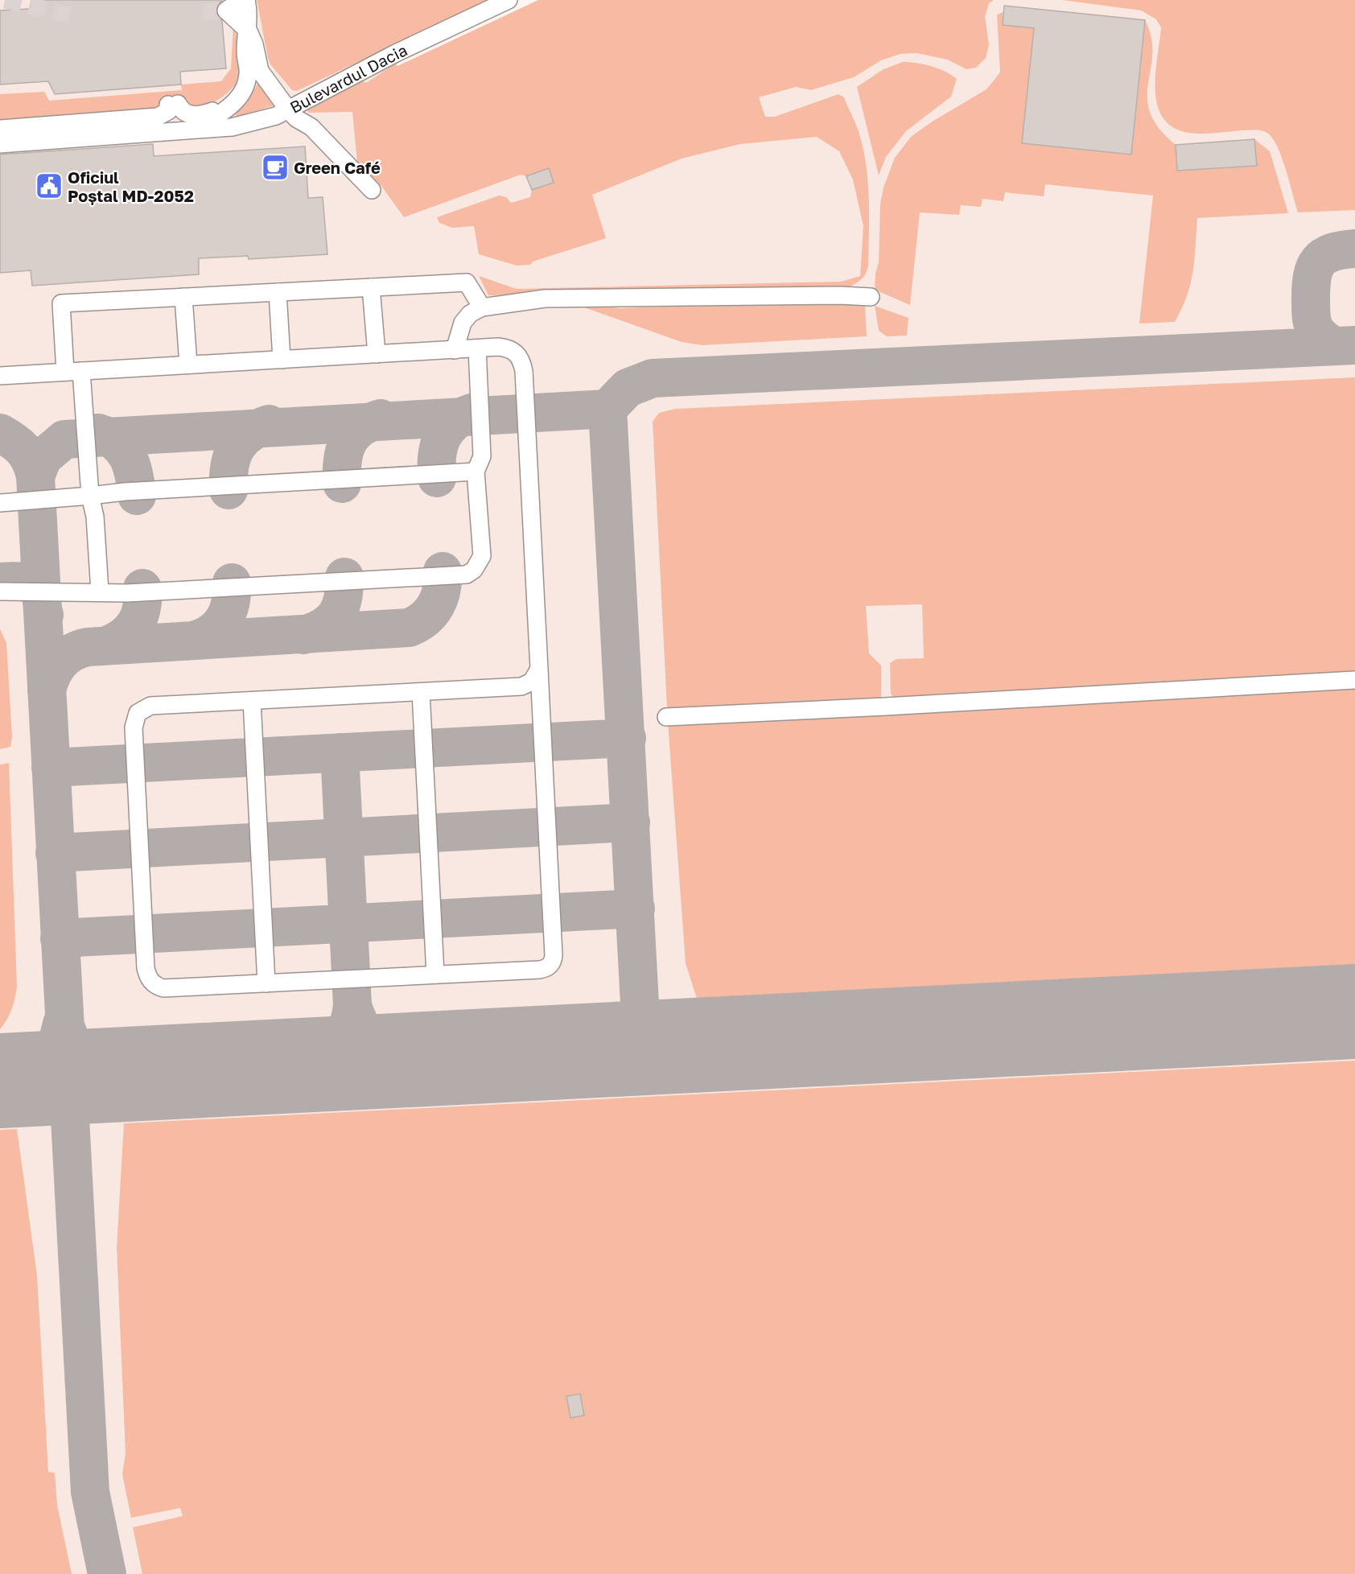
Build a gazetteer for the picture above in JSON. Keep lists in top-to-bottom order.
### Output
{
  "streets": {
    "lane": ["Bulevardul Dacia"]
  },
  "places": {
    "cafe": ["Green Café"],
    "public building": ["Oficiul Poștal MD-2052"]
  }
}
